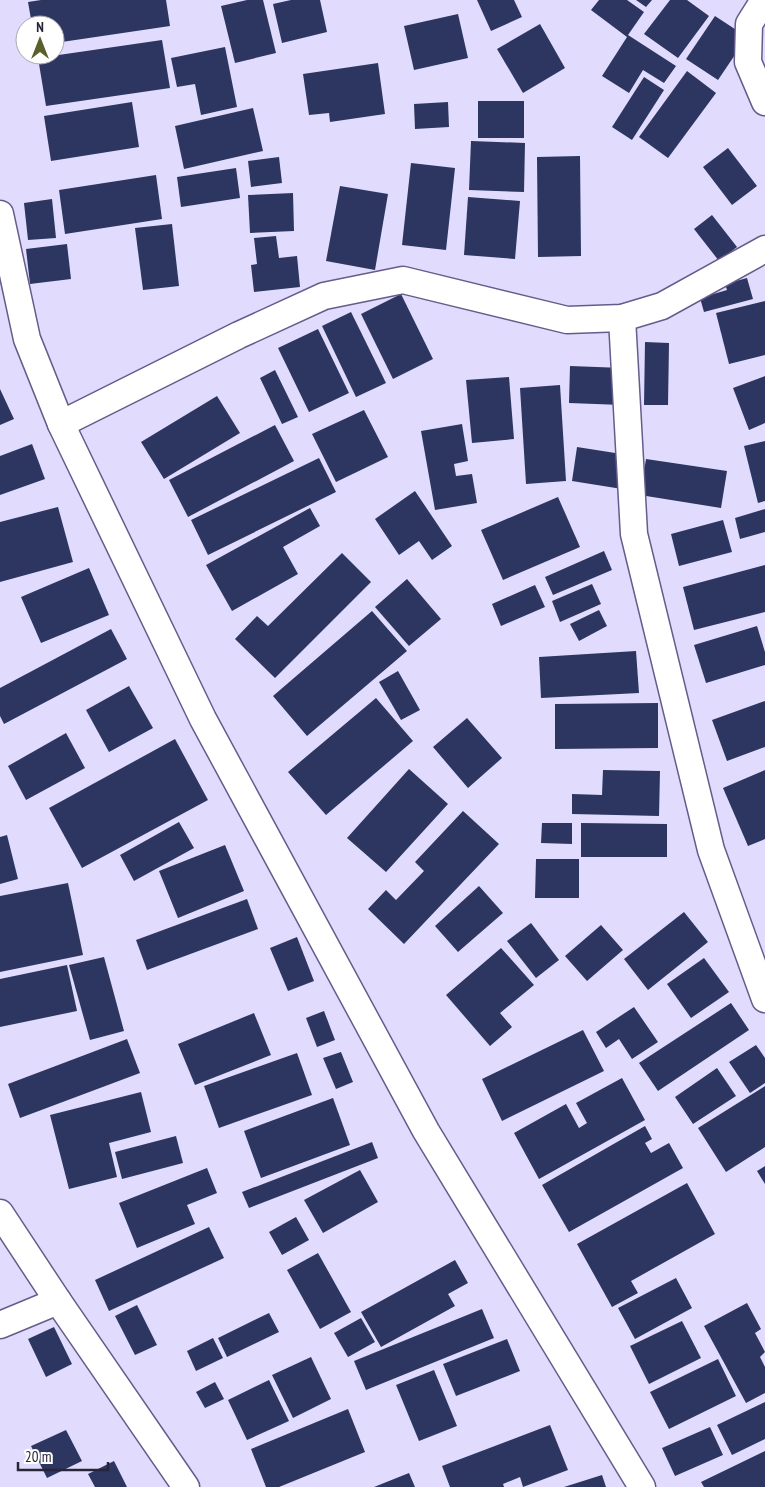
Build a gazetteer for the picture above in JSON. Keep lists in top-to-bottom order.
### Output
{
  "scale_bar": "20 m",
  "north": "top"
}
